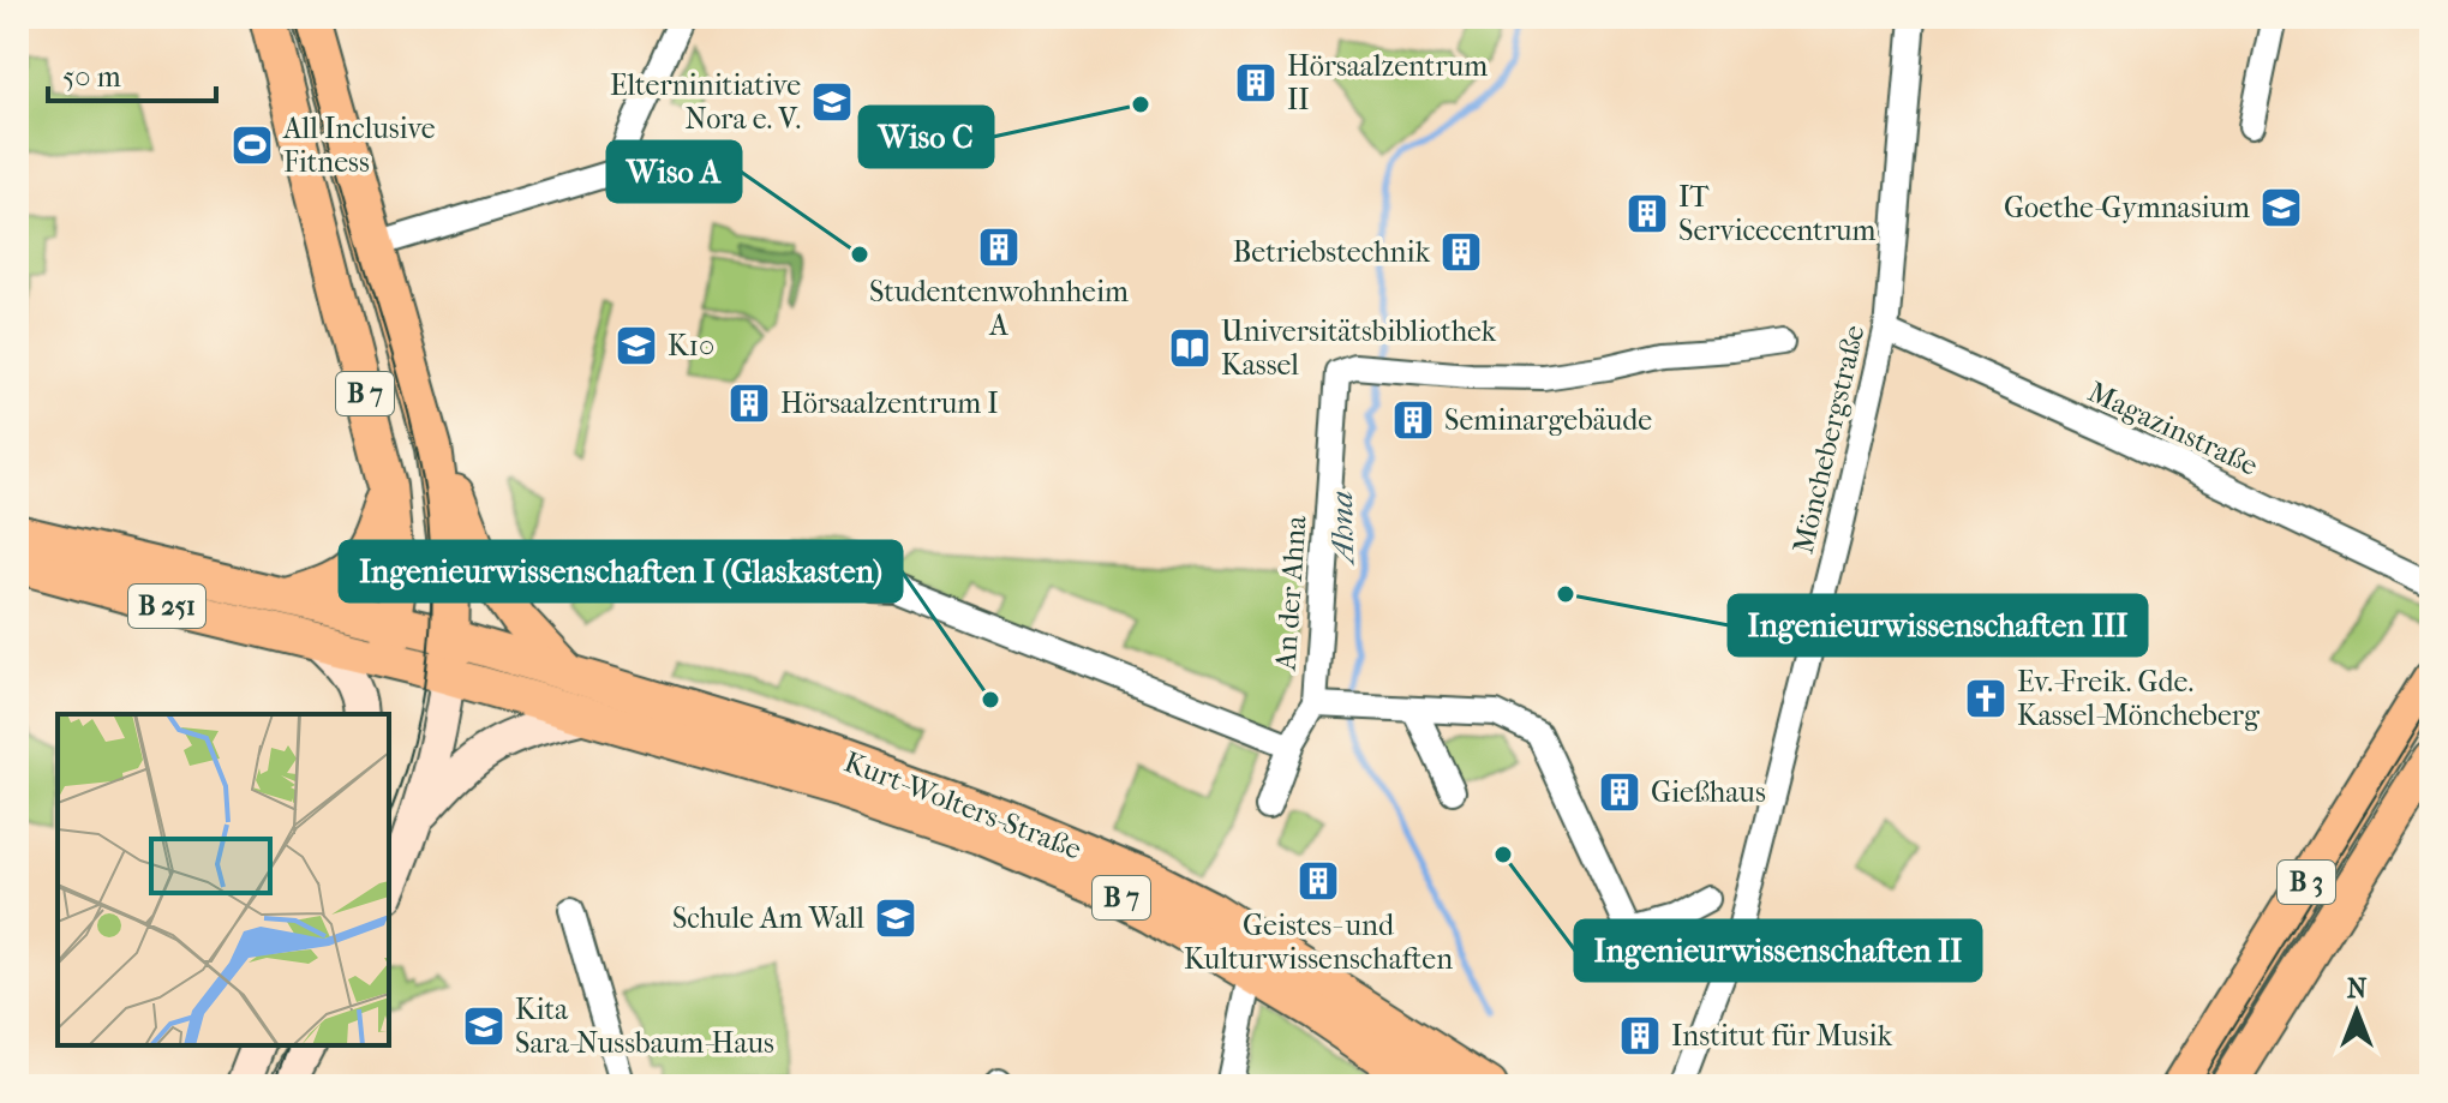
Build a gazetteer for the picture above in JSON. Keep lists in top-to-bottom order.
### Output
{
  "streets": {
    "main road": [
      "B 7",
      "B 251",
      "Kurt-Wolters-Straße",
      "B 3"
    ],
    "street": ["Magazinstraße", "Mönchebergstraße", "An der Ahna"]
  },
  "crossings": [
    ["B 7", "B 251"],
    ["B 7", "Kurt-Wolters-Straße"],
    ["Magazinstraße", "Mönchebergstraße"],
    ["B 251", "Kurt-Wolters-Straße"]
  ],
  "water": ["Ahna"],
  "places": {
    "building": [
      "Hörsaalzentrum II",
      "IT Servicecentrum",
      "Studentenwohnheim A",
      "Betriebstechnik",
      "Hörsaalzentrum I",
      "Seminargebäude",
      "Gießhaus",
      "Geistes- und Kulturwissenschaften",
      "Institut für Musik"
    ],
    "school or university": [
      "Elterninitiative Nora e. V.",
      "Goethe-Gymnasium",
      "K10",
      "Schule Am Wall",
      "Kita Sara-Nussbaum-Haus"
    ],
    "other": [
      "Wiso C",
      "Wiso A",
      "Ingenieurwissenschaften III",
      "Ingenieurwissenschaften I (Glaskasten)",
      "Ingenieurwissenschaften II"
    ],
    "sports": ["All Inclusive Fitness"],
    "library": ["Universitätsbibliothek Kassel"],
    "church": ["Ev.-Freik. Gde. Kassel-Möncheberg"]
  },
  "scale_bar": "50 m",
  "north": "top"
}
